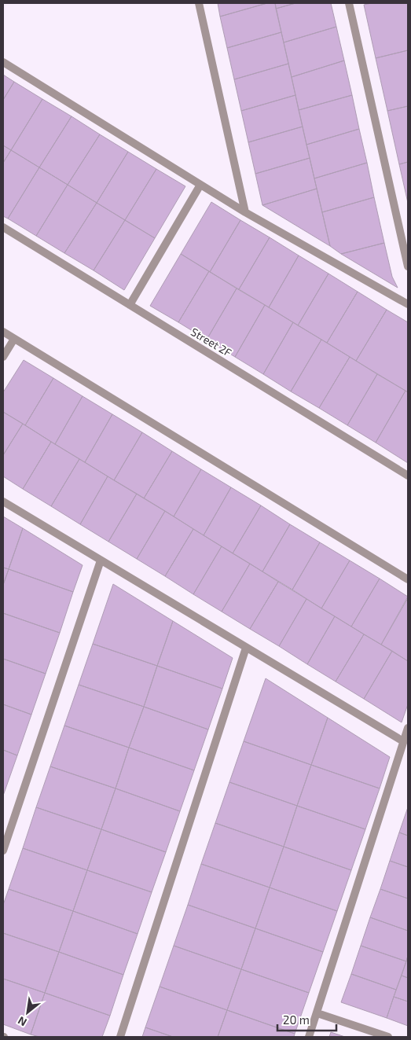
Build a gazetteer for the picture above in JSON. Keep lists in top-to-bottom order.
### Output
{
  "streets": {
    "street": ["Street 2F"]
  },
  "scale_bar": "20 m",
  "north": "bottom left"
}
